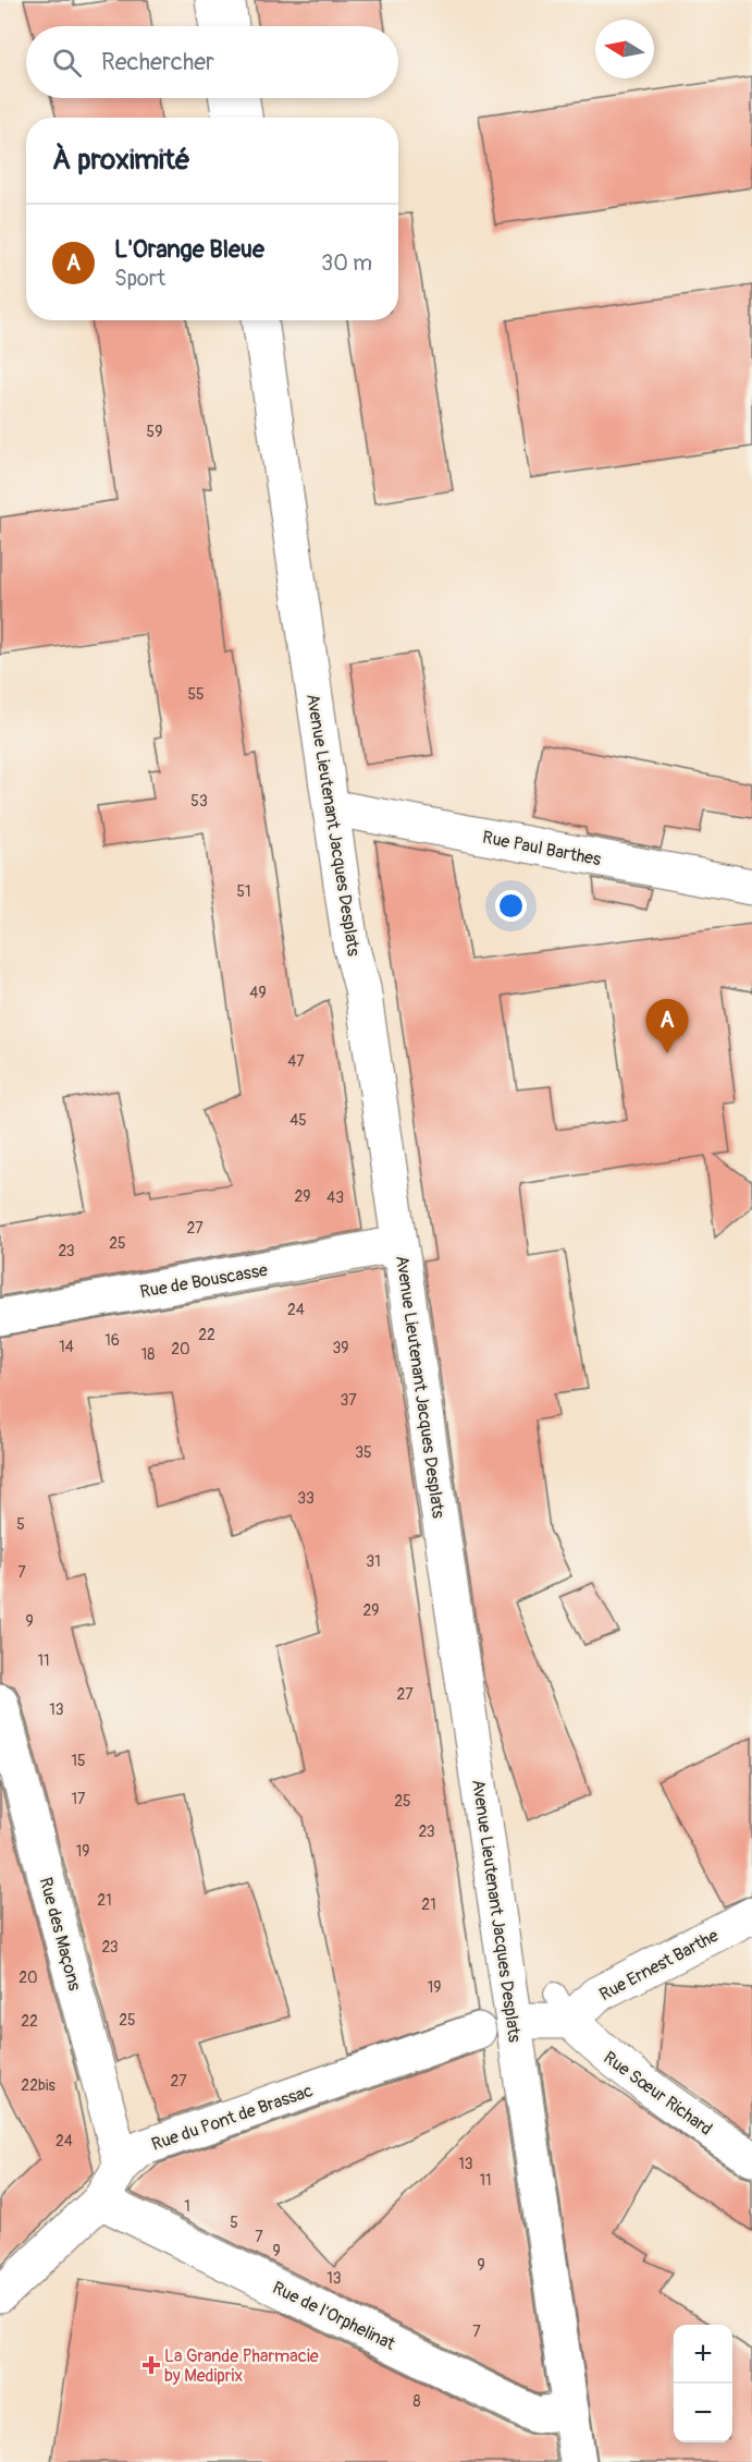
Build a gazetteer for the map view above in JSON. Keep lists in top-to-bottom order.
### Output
{
  "streets": {
    "street": [
      "Avenue Lieutenant Jacques Desplats",
      "Rue Paul Barthes",
      "Rue de Bouscasse",
      "Rue des Maçons",
      "Rue Ernest Barthe",
      "Rue Sœur Richard",
      "Rue du Pont de Brassac",
      "Rue de l'Orphelinat"
    ]
  },
  "crossings": [
    ["Avenue Lieutenant Jacques Desplats", "Rue Paul Barthes"],
    ["Avenue Lieutenant Jacques Desplats", "Rue de Bouscasse"],
    ["Avenue Lieutenant Jacques Desplats", "Rue de l'Orphelinat"],
    ["Rue des Maçons", "Rue du Pont de Brassac"],
    ["Rue Ernest Barthe", "Rue Sœur Richard"],
    ["Rue du Pont de Brassac", "Rue de l'Orphelinat"]
  ],
  "places": {
    "health": ["La Grande Pharmacie by Mediprix"]
  },
  "house_numbers": [
    "59",
    "55",
    "53",
    "51",
    "49",
    "47",
    "45",
    "29",
    "43",
    "27",
    "25",
    "23",
    "24",
    "22",
    "16",
    "14",
    "39",
    "20",
    "18",
    "37",
    "35",
    "33",
    "5",
    "31",
    "7",
    "29",
    "9",
    "11",
    "27",
    "13",
    "15",
    "17",
    "25",
    "23",
    "19",
    "21",
    "21",
    "23",
    "20",
    "19",
    "25",
    "22",
    "27",
    "22bis",
    "24",
    "13",
    "11",
    "1",
    "5",
    "7",
    "9",
    "9",
    "13",
    "7",
    "8"
  ],
  "north": "left",
  "page": {
    "search": "Rechercher",
    "heading": "À proximité",
    "list": [
      {
        "mark": "A",
        "name": "L'Orange Bleue",
        "note": "Sport",
        "value": "30 m"
      }
    ],
    "pins": "A",
    "map_buttons": ["+", "−"]
  }
}
